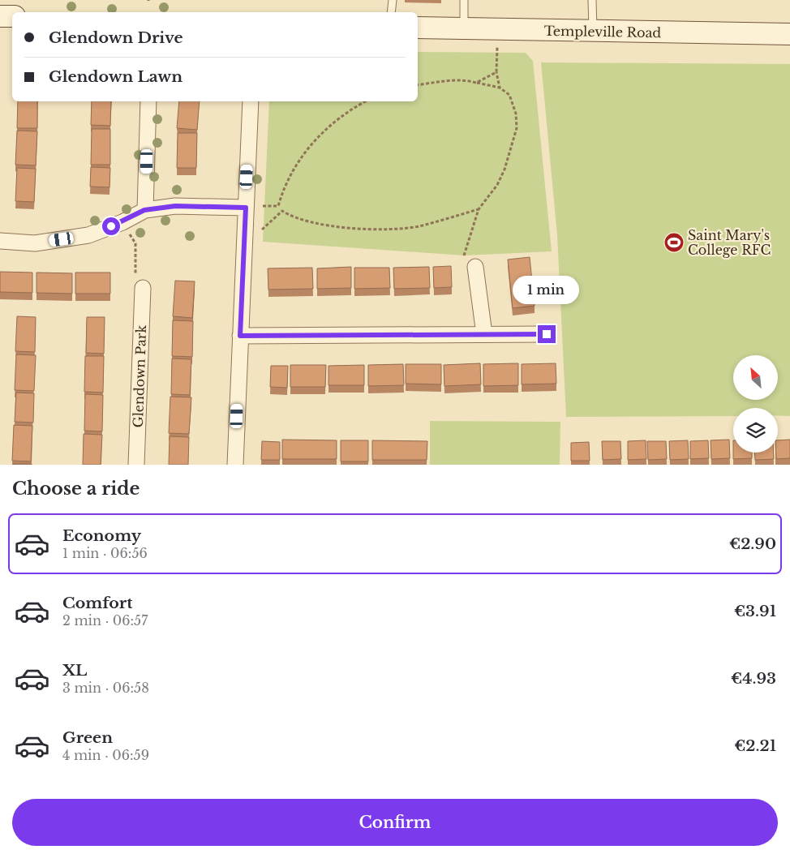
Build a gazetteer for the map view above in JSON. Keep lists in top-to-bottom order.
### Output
{
  "streets": {
    "main road": ["Templeville Road"],
    "street": ["Glendown Park"]
  },
  "places": {
    "sports": ["Saint Mary's College RFC"]
  },
  "north": "top left",
  "page": {
    "banner": ["Glendown Drive", "Glendown Lawn"],
    "bubble": "1 min",
    "heading": "Choose a ride",
    "list": [
      {
        "name": "Economy",
        "note": "1 min · 06:56",
        "value": "€2.90"
      },
      {
        "name": "Comfort",
        "note": "2 min · 06:57",
        "value": "€3.91"
      },
      {
        "name": "XL",
        "note": "3 min · 06:58",
        "value": "€4.93"
      },
      {
        "name": "Green",
        "note": "4 min · 06:59",
        "value": "€2.21"
      }
    ],
    "buttons": "Confirm"
  }
}
